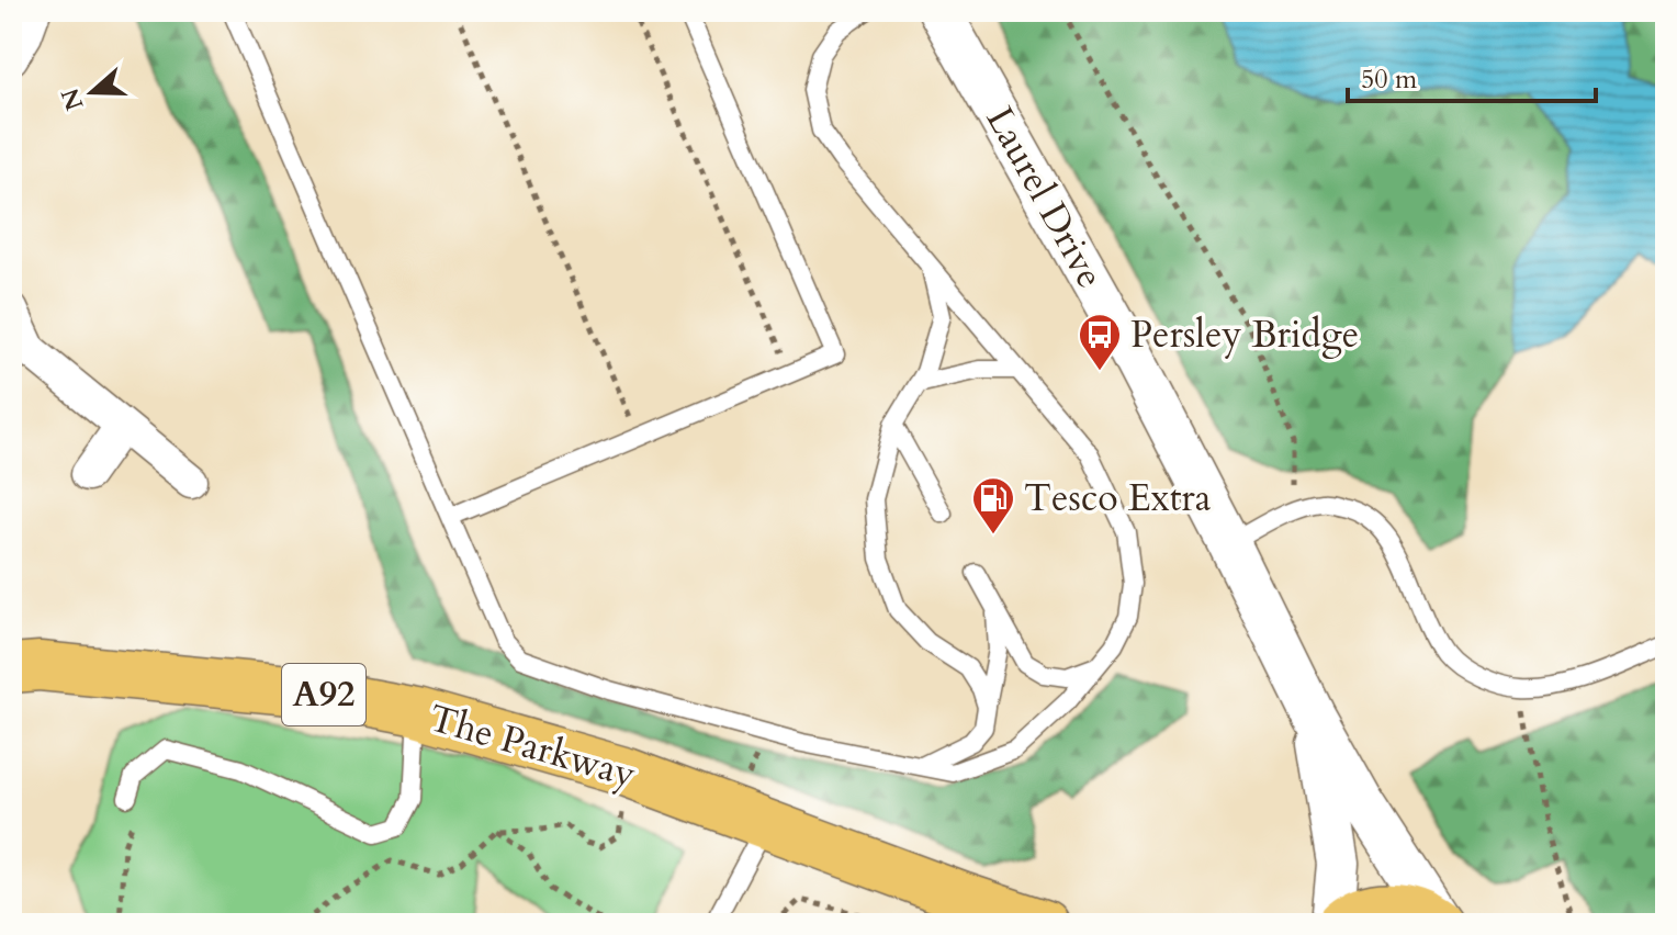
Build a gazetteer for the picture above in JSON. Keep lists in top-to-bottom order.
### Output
{
  "streets": {
    "main road": ["A92", "The Parkway"],
    "street": ["Laurel Drive"]
  },
  "places": {
    "bus stop": ["Persley Bridge"],
    "fuel station": ["Tesco Extra"]
  },
  "scale_bar": "50 m",
  "north": "left"
}
